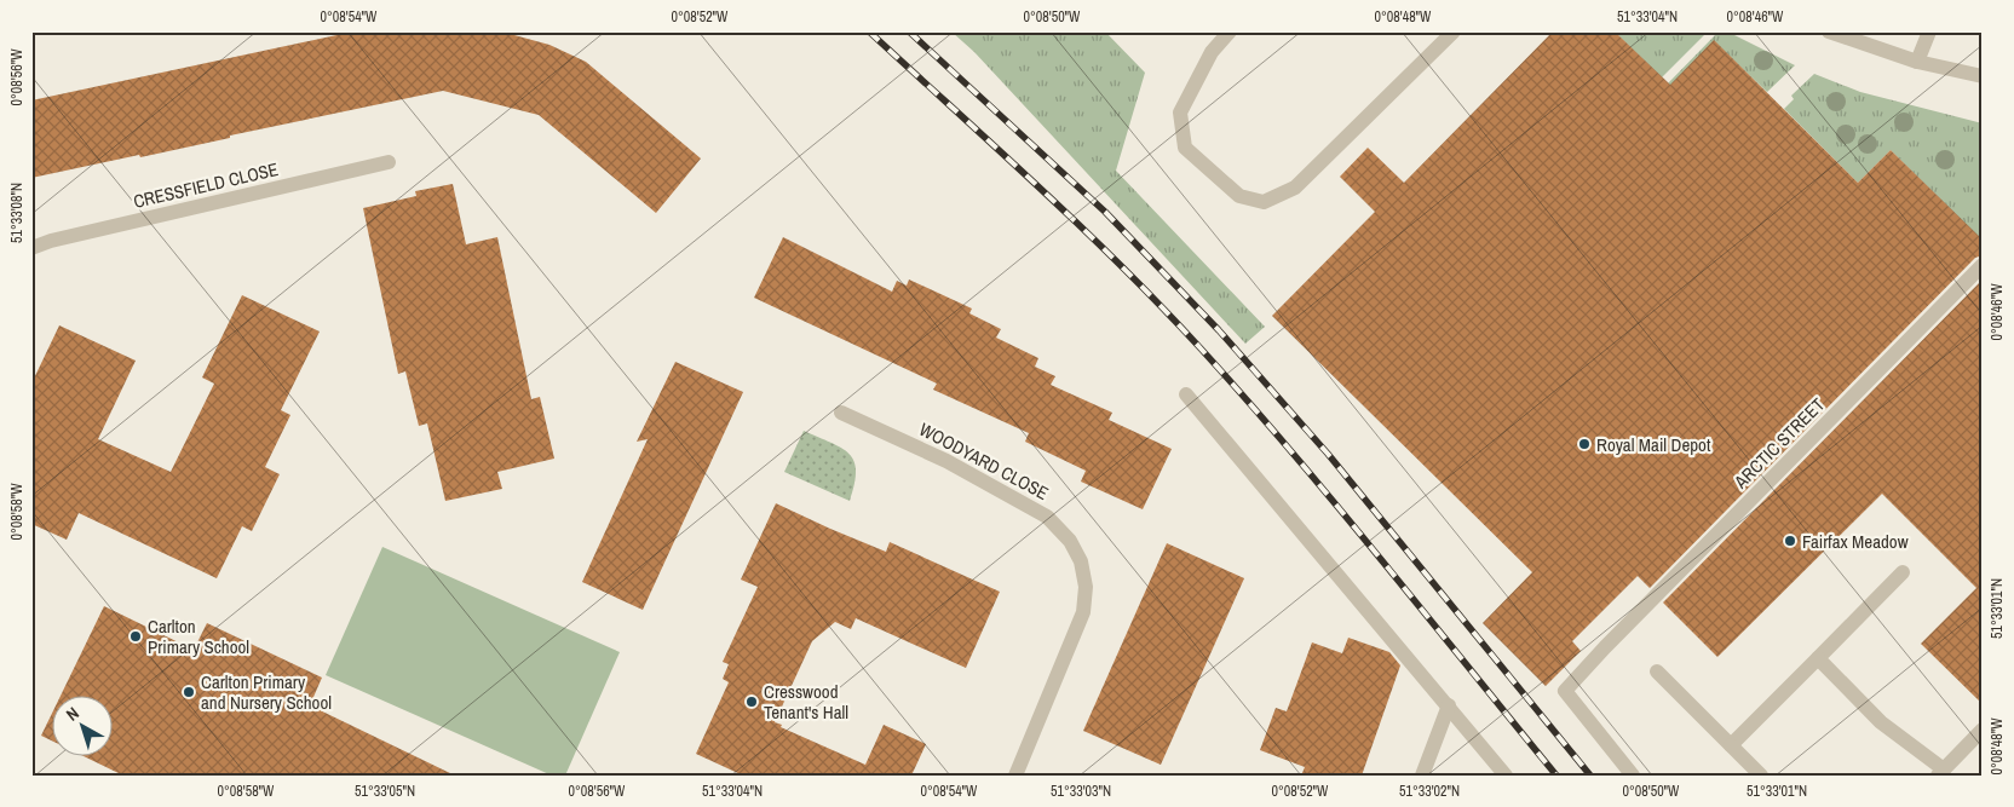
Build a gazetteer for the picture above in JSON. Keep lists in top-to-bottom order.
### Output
{
  "streets": {
    "street": ["CRESSFIELD CLOSE", "ARCTIC STREET", "WOODYARD CLOSE"]
  },
  "places": [
    "Royal Mail Depot",
    "Fairfax Meadow",
    "Carlton Primary School",
    "Carlton Primary and Nursery School",
    "Cresswood Tenant's Hall"
  ],
  "north": "top left",
  "coordinates": [
    "0°08'54\"W",
    "0°08'52\"W",
    "0°08'50\"W",
    "0°08'48\"W",
    "51°33'04\"N",
    "0°08'46\"W",
    "0°08'56\"W",
    "51°33'08\"N",
    "0°08'58\"W",
    "51°33'01\"N",
    "51°33'05\"N",
    "51°33'03\"N",
    "51°33'02\"N"
  ]
}
